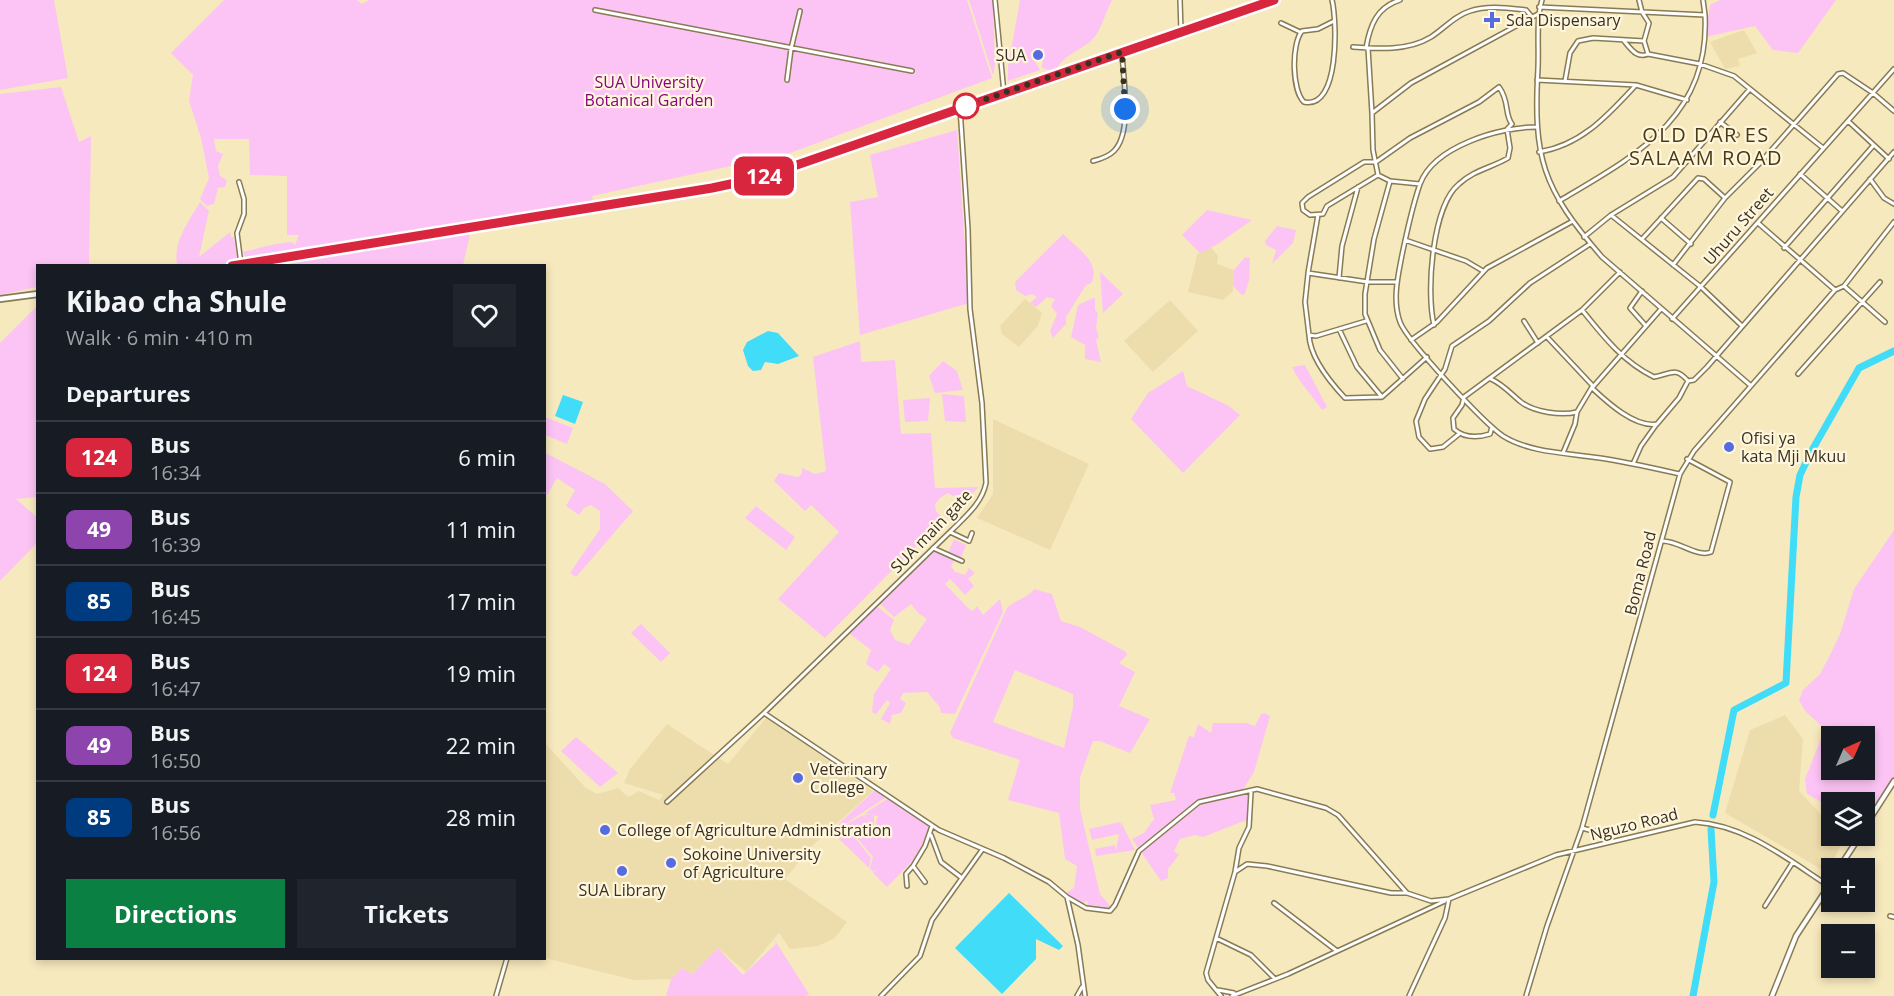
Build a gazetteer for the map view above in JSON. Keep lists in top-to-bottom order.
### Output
{
  "streets": {
    "street": [
      "Uhuru Street",
      "SUA main gate",
      "Boma Road",
      "Nguzo Road"
    ]
  },
  "crossings": [
    ["Boma Road", "Nguzo Road"]
  ],
  "districts": ["OLD DAR ES SALAAM ROAD"],
  "parks": ["SUA University Botanical Garden"],
  "places": {
    "health": ["Sda Dispensary"],
    "other": [
      "SUA",
      "Ofisi ya kata Mji Mkuu",
      "Veterinary College",
      "College of Agriculture Administration",
      "Sokoine University of Agriculture",
      "SUA Library"
    ]
  },
  "lines": ["bus line 124"],
  "north": "top right",
  "page": {
    "on_map": "124",
    "heading": [
      ["Kibao cha Shule", "Walk · 6 min · 410 m"],
      "Departures"
    ],
    "list": [
      {
        "mark": "124",
        "name": "Bus",
        "note": "16:34",
        "value": "6 min"
      },
      {
        "mark": "49",
        "name": "Bus",
        "note": "16:39",
        "value": "11 min"
      },
      {
        "mark": "85",
        "name": "Bus",
        "note": "16:45",
        "value": "17 min"
      },
      {
        "mark": "124",
        "name": "Bus",
        "note": "16:47",
        "value": "19 min"
      },
      {
        "mark": "49",
        "name": "Bus",
        "note": "16:50",
        "value": "22 min"
      },
      {
        "mark": "85",
        "name": "Bus",
        "note": "16:56",
        "value": "28 min"
      }
    ],
    "map_buttons": ["+", "−"],
    "buttons": ["Directions", "Tickets"]
  }
}
